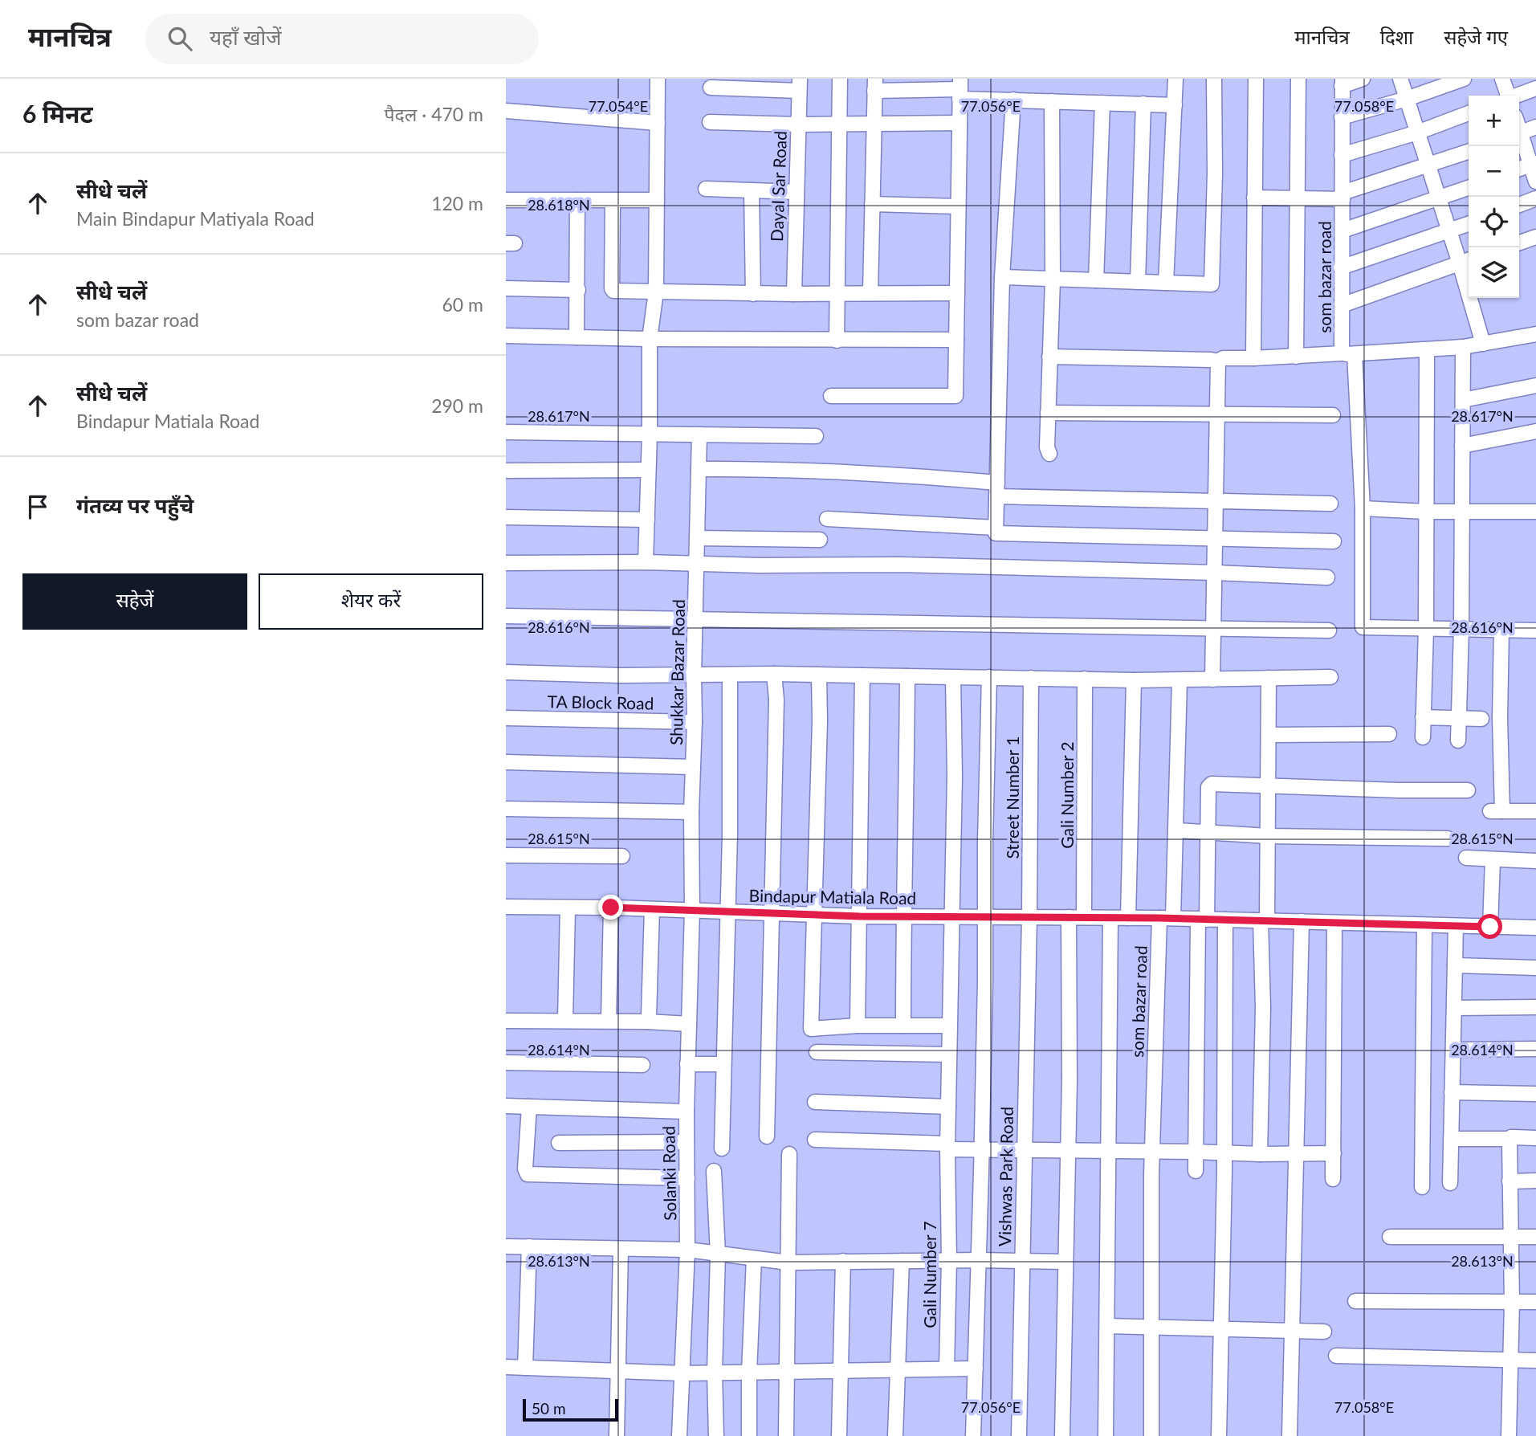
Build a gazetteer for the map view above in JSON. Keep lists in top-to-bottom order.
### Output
{
  "streets": {
    "street": [
      "Dayal Sar Road",
      "som bazar road",
      "Shukkar Bazar Road",
      "TA Block Road",
      "Gali Number 2",
      "Street Number 1",
      "Bindapur Matiala Road",
      "Solanki Road",
      "Vishwas Park Road",
      "Gali Number 7"
    ]
  },
  "crossings": [
    ["som bazar road", "Bindapur Matiala Road"],
    ["Shukkar Bazar Road", "TA Block Road"],
    ["Shukkar Bazar Road", "Bindapur Matiala Road"],
    ["Shukkar Bazar Road", "Solanki Road"],
    ["Gali Number 2", "Bindapur Matiala Road"],
    ["Street Number 1", "Bindapur Matiala Road"],
    ["Street Number 1", "Vishwas Park Road"],
    ["Bindapur Matiala Road", "Solanki Road"],
    ["Bindapur Matiala Road", "Vishwas Park Road"],
    ["Bindapur Matiala Road", "Gali Number 7"]
  ],
  "scale_bar": "50 m",
  "page": {
    "header": "मानचित्र",
    "search": "यहाँ खोजें",
    "nav": ["मानचित्र", "दिशा", "सहेजे गए"],
    "heading": ["6 मिनट", "पैदल · 470 m"],
    "map_buttons": ["+", "−"],
    "list": [
      ["सीधे चलें", "Main Bindapur Matiyala Road", "120 m"],
      ["सीधे चलें", "som bazar road", "60 m"],
      ["सीधे चलें", "Bindapur Matiala Road", "290 m"],
      "गंतव्य पर पहुँचे"
    ],
    "buttons": ["सहेजें", "शेयर करें"],
    "scale": "50 m"
  },
  "coordinates": [
    "77.054°E",
    "77.056°E",
    "77.058°E",
    "28.618°N",
    "28.617°N",
    "28.616°N",
    "28.615°N",
    "28.614°N",
    "28.613°N"
  ]
}
